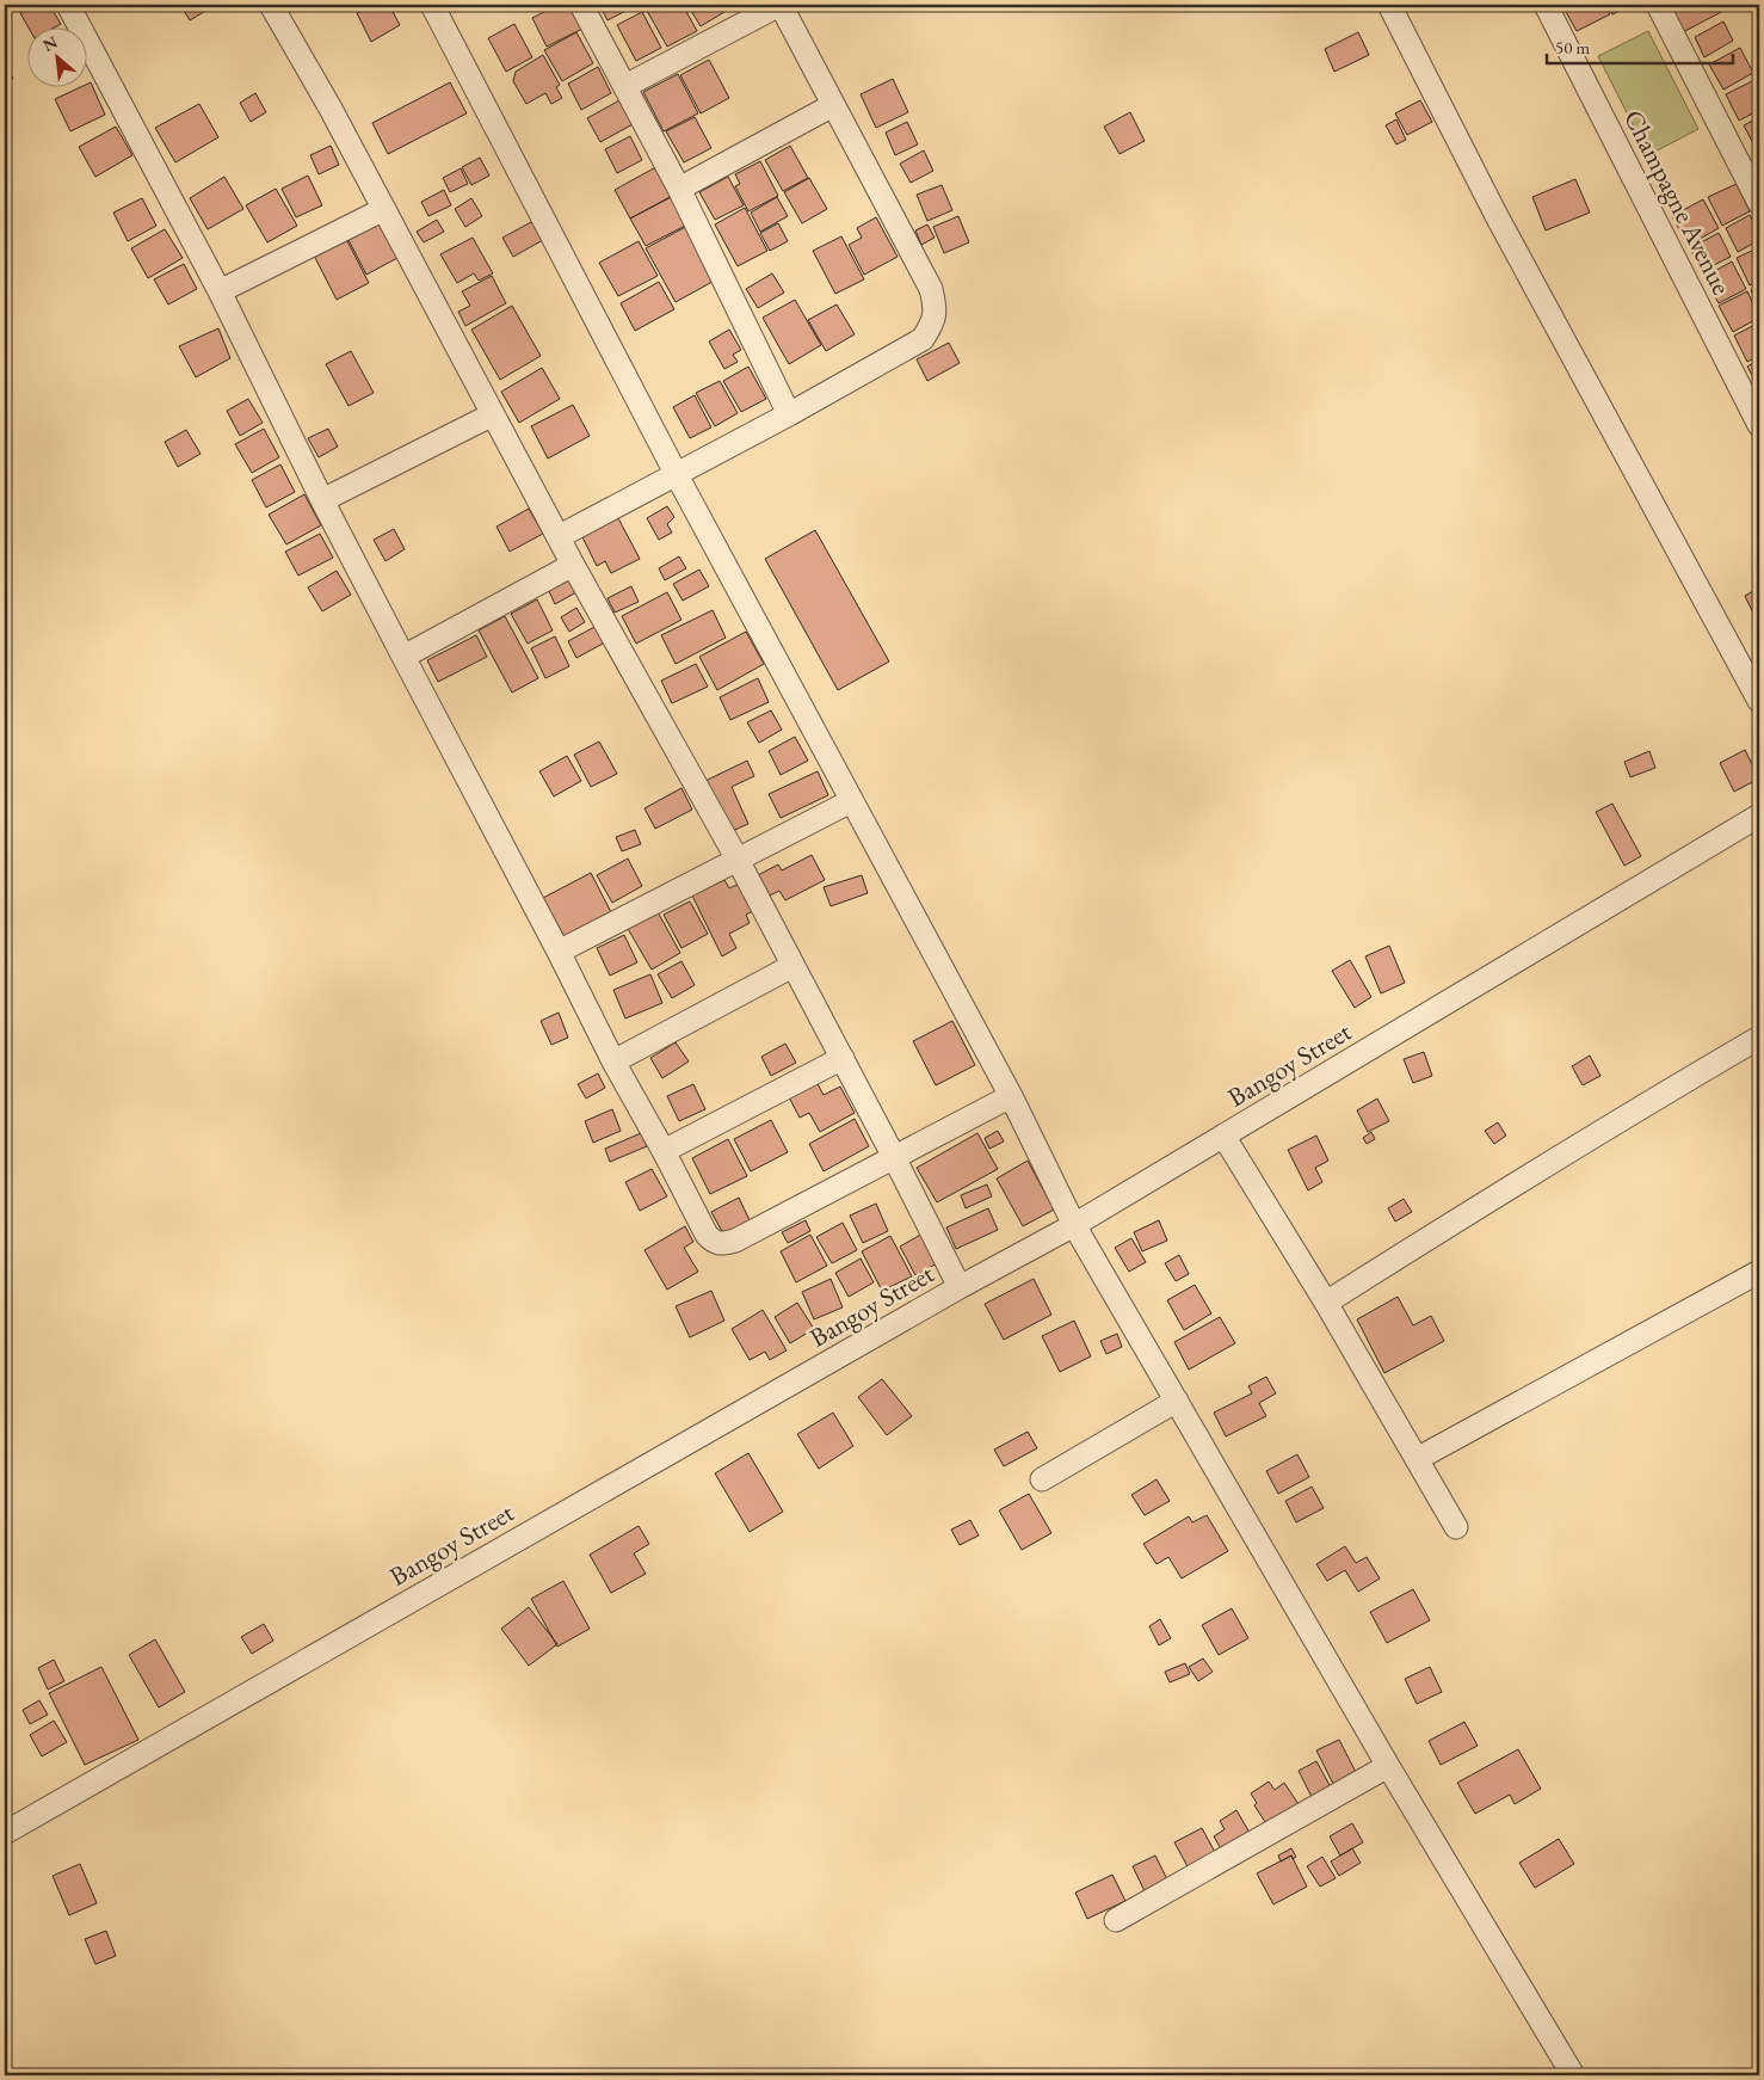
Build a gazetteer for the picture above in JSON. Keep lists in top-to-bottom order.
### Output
{
  "streets": {
    "street": ["Champagne Avenue", "Bangoy Street"]
  },
  "scale_bar": "50 m",
  "north": "top left"
}
